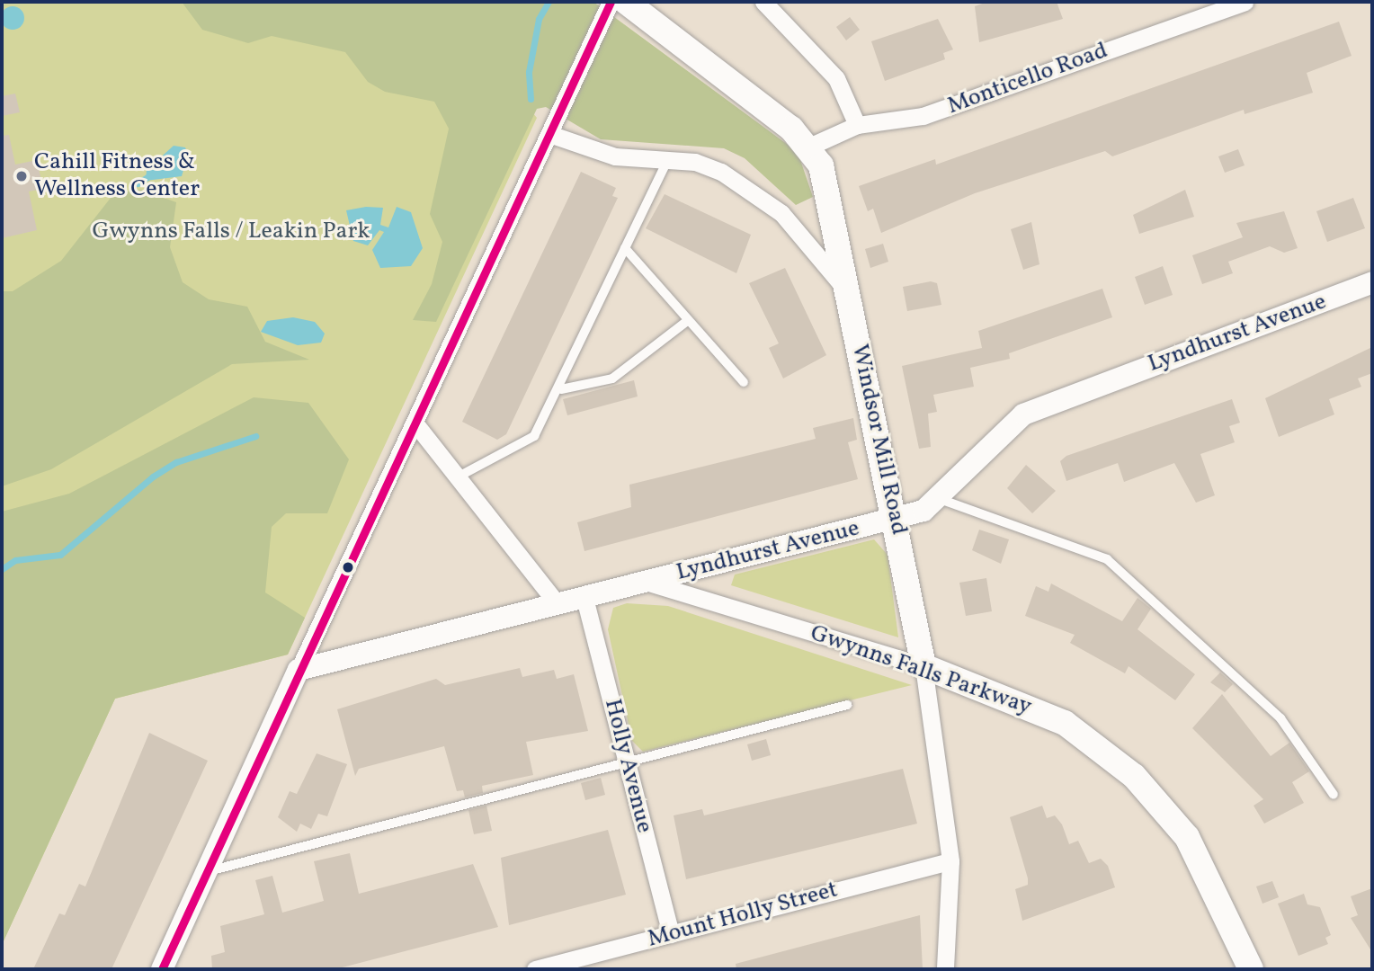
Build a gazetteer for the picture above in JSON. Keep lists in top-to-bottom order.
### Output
{
  "streets": {
    "main road": ["Windsor Mill Road", "Gwynns Falls Parkway"],
    "street": [
      "Monticello Road",
      "Lyndhurst Avenue",
      "Holly Avenue",
      "Mount Holly Street"
    ]
  },
  "crossings": [
    ["Monticello Road", "Windsor Mill Road"],
    ["Lyndhurst Avenue", "Windsor Mill Road"],
    ["Lyndhurst Avenue", "Gwynns Falls Parkway"],
    ["Lyndhurst Avenue", "Holly Avenue"],
    ["Windsor Mill Road", "Gwynns Falls Parkway"],
    ["Windsor Mill Road", "Mount Holly Street"],
    ["Holly Avenue", "Mount Holly Street"]
  ],
  "parks": ["Gwynns Falls / Leakin Park"],
  "places": ["Cahill Fitness & Wellness Center"]
}
